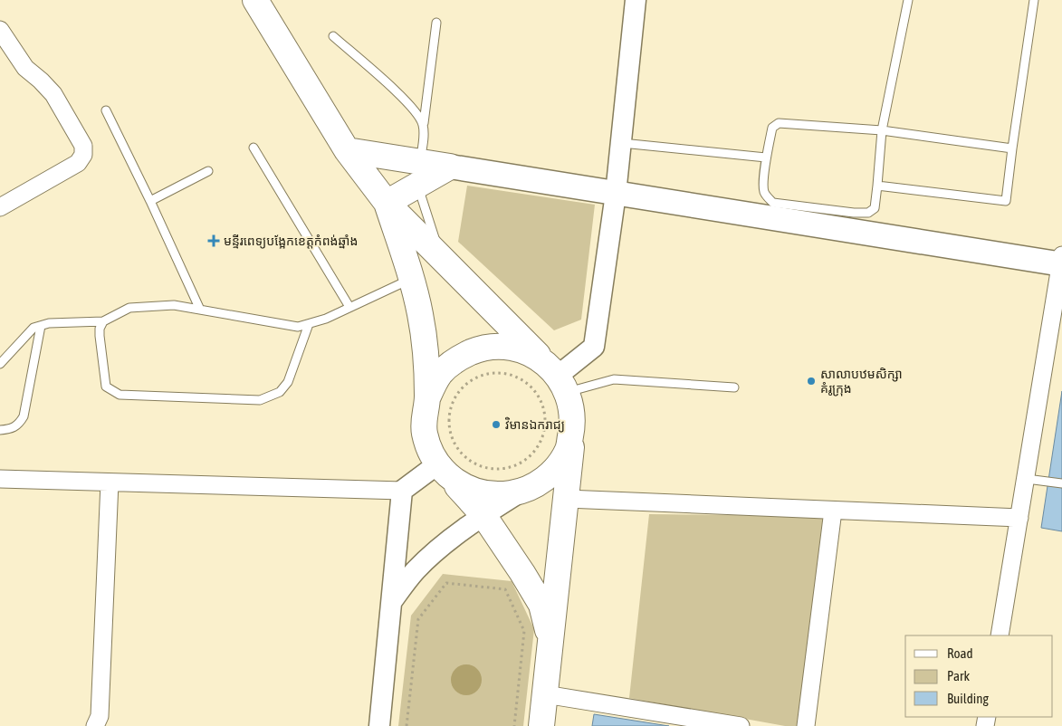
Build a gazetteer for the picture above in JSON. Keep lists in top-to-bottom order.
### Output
{
  "places": {
    "health": ["មន្ទីរពេទ្យបង្អែកខេត្តកំពង់ឆ្នាំង"],
    "other": ["សាលាបឋមសិក្សា គំរូក្រុង", "វិមានឯករាជ្យ"]
  },
  "legend": ["Road", "Park", "Building"]
}
